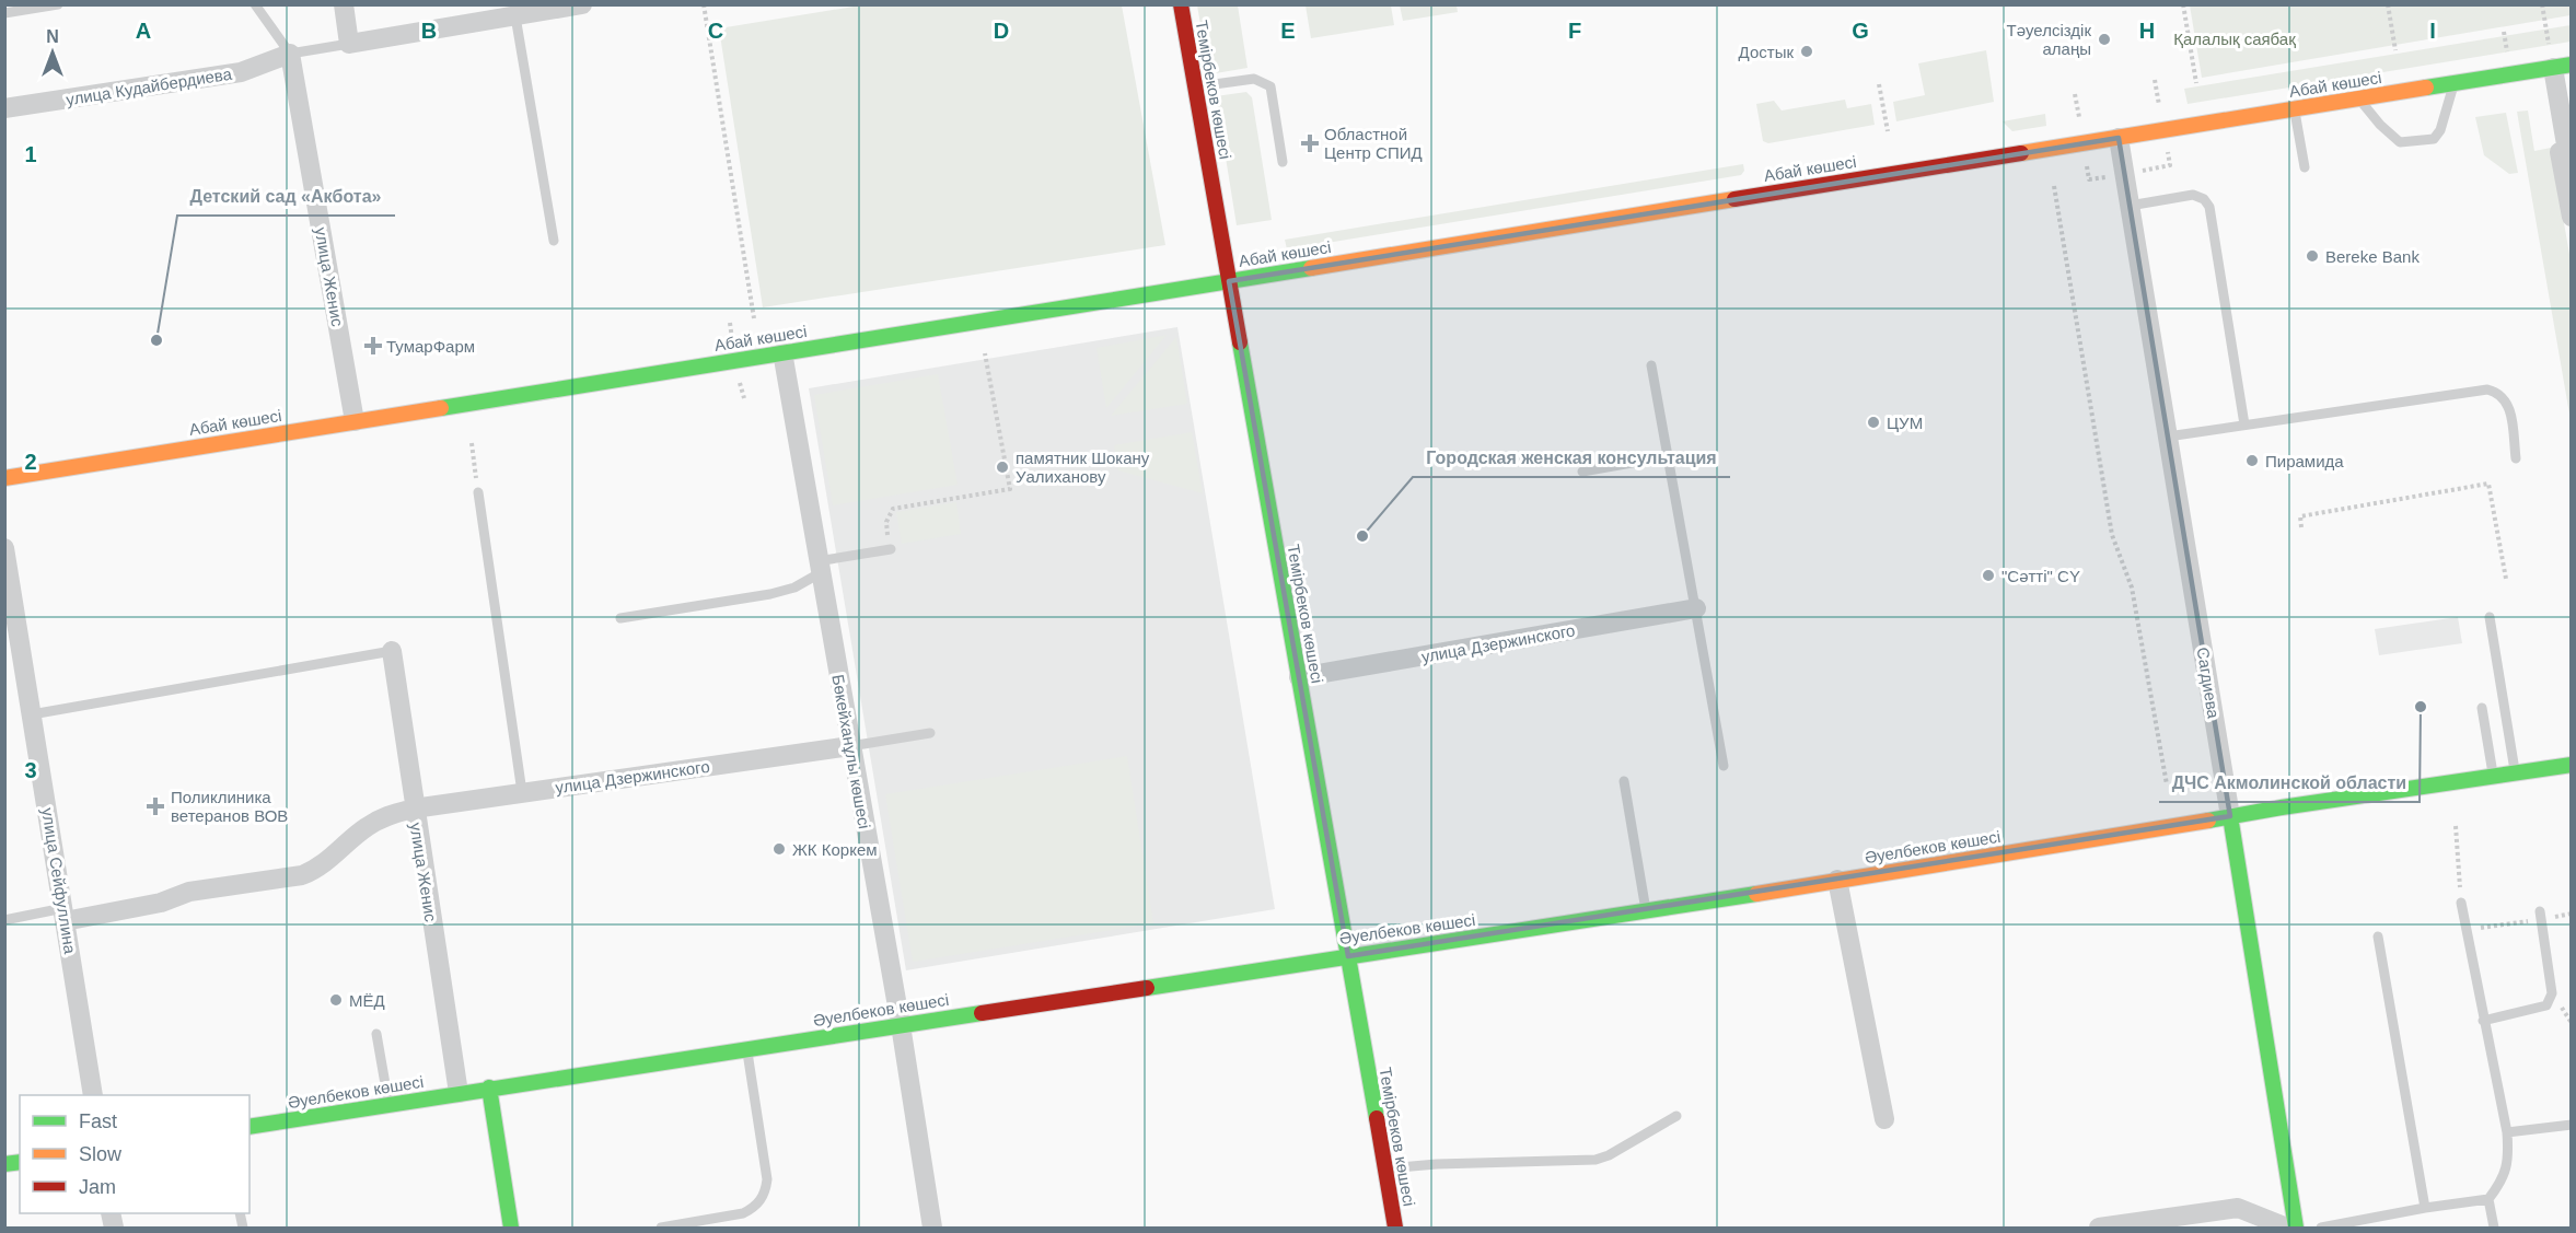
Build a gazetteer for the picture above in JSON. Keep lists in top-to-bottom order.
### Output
{
  "streets": {
    "street": [
      "Абай көшесі",
      "улица Кудайбердиева",
      "Темірбеков көшесі",
      "улица Женис",
      "улица Дзержинского",
      "Сагдиева",
      "Бөкейханұлы көшесі",
      "Әуелбеков көшесі",
      "улица Сейфуллина"
    ]
  },
  "crossings": [
    ["Абай көшесі", "Темірбеков көшесі"],
    ["Абай көшесі", "улица Женис"],
    ["Абай көшесі", "Сагдиева"],
    ["Абай көшесі", "Бөкейханұлы көшесі"],
    ["улица Кудайбердиева", "улица Женис"],
    ["Темірбеков көшесі", "улица Дзержинского"],
    ["Темірбеков көшесі", "Әуелбеков көшесі"],
    ["улица Женис", "улица Дзержинского"],
    ["улица Женис", "Әуелбеков көшесі"],
    ["улица Дзержинского", "Бөкейханұлы көшесі"],
    ["улица Дзержинского", "улица Сейфуллина"],
    ["Сагдиева", "Әуелбеков көшесі"],
    ["Бөкейханұлы көшесі", "Әуелбеков көшесі"]
  ],
  "parks": ["Қалалық саябақ"],
  "places": {
    "other": [
      "Тәуелсіздік алаңы",
      "Достык",
      "Bereke Bank",
      "Детский сад «Акбота»",
      "ЦУМ",
      "Пирамида",
      "памятник Шокану Уалиханову",
      "Городская женская консультация",
      "\"Сәтті\" СY",
      "ДЧС Акмолинской области",
      "ЖК Коркем",
      "МЁД"
    ],
    "health": ["Областной Центр СПИД", "ТумарФарм", "Поликлиника ветеранов ВОВ"]
  },
  "legend": ["Fast", "Slow", "Jam"],
  "north": "top",
  "grid": {
    "columns": [
      "A",
      "B",
      "C",
      "D",
      "E",
      "F",
      "G",
      "H",
      "I"
    ],
    "rows": ["1", "2", "3"]
  }
}
